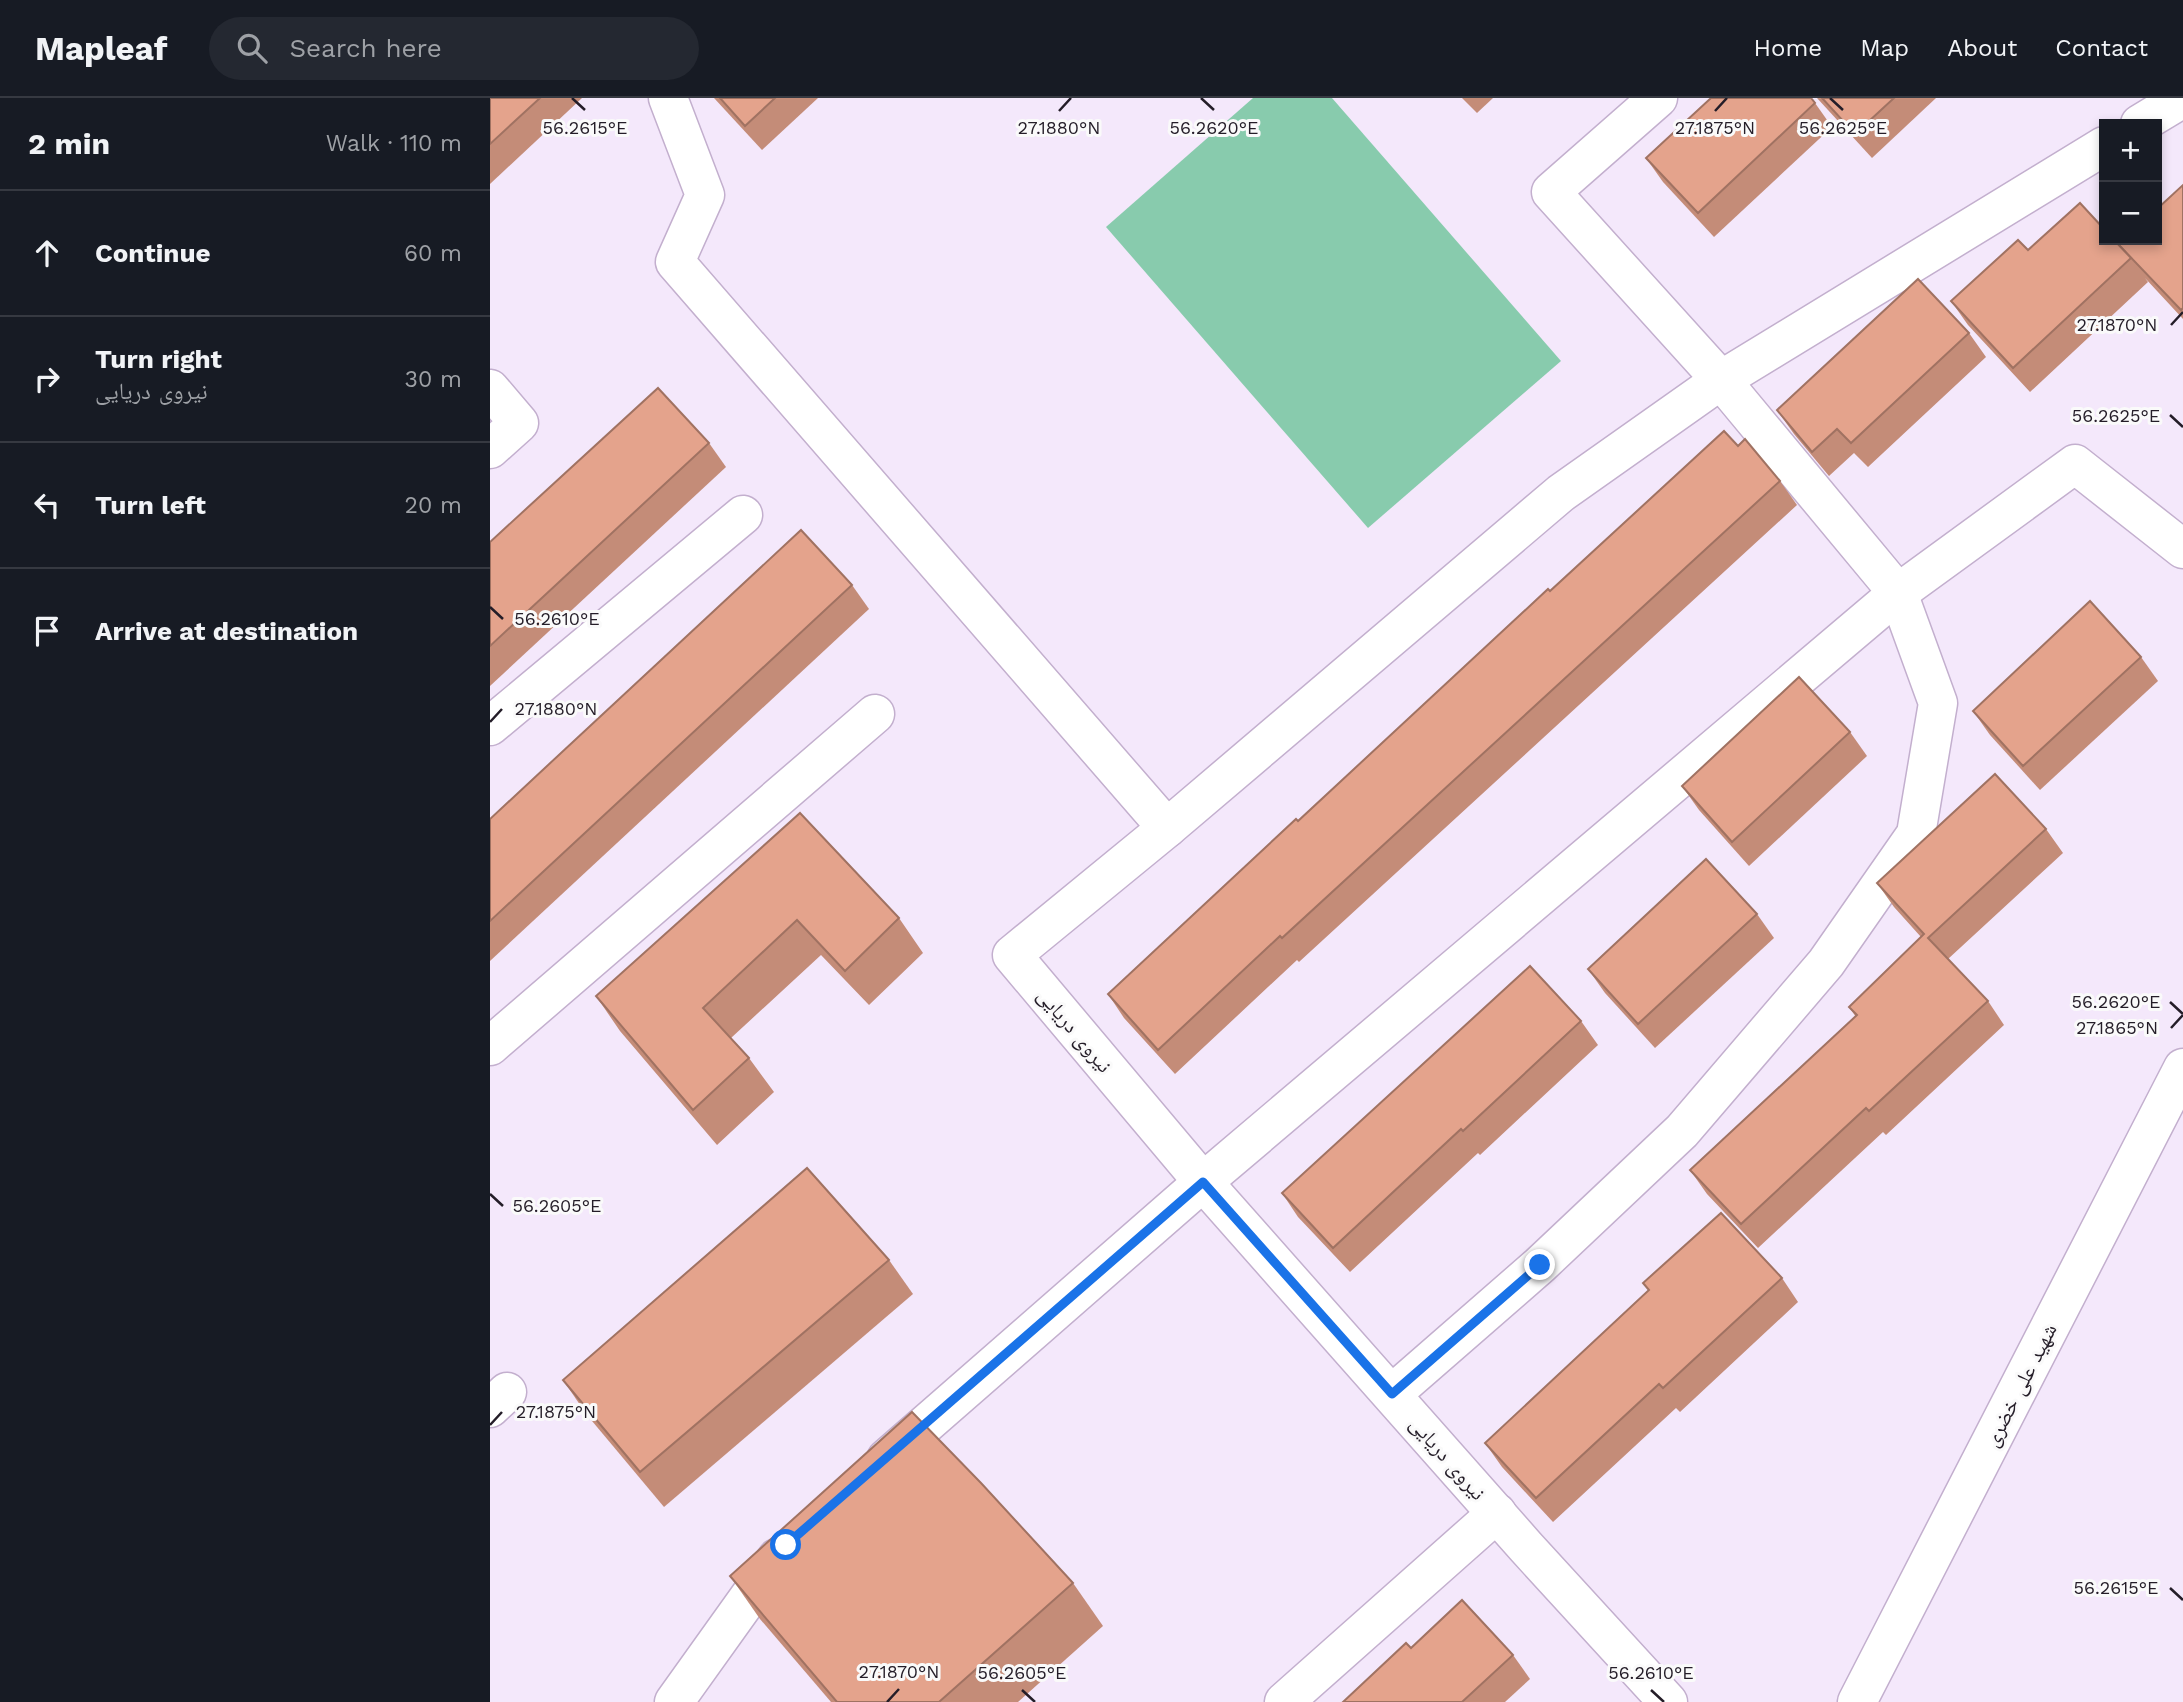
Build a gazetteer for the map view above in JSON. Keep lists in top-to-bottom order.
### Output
{
  "streets": {
    "street": ["نیروی دریایی", "شهید علی خضری"]
  },
  "page": {
    "header": "Mapleaf",
    "search": "Search here",
    "nav": [
      "Home",
      "Map",
      "About",
      "Contact"
    ],
    "heading": ["2 min", "Walk · 110 m"],
    "map_buttons": ["+", "−"],
    "list": [
      ["Continue", "60 m"],
      ["Turn right", "نیروی دریایی", "30 m"],
      ["Turn left", "20 m"],
      "Arrive at destination"
    ]
  },
  "coordinates": [
    "56.2615°E",
    "56.2620°E",
    "56.2625°E",
    "27.1880°N",
    "27.1875°N",
    "27.1870°N",
    "56.2610°E",
    "27.1865°N",
    "56.2605°E"
  ]
}
